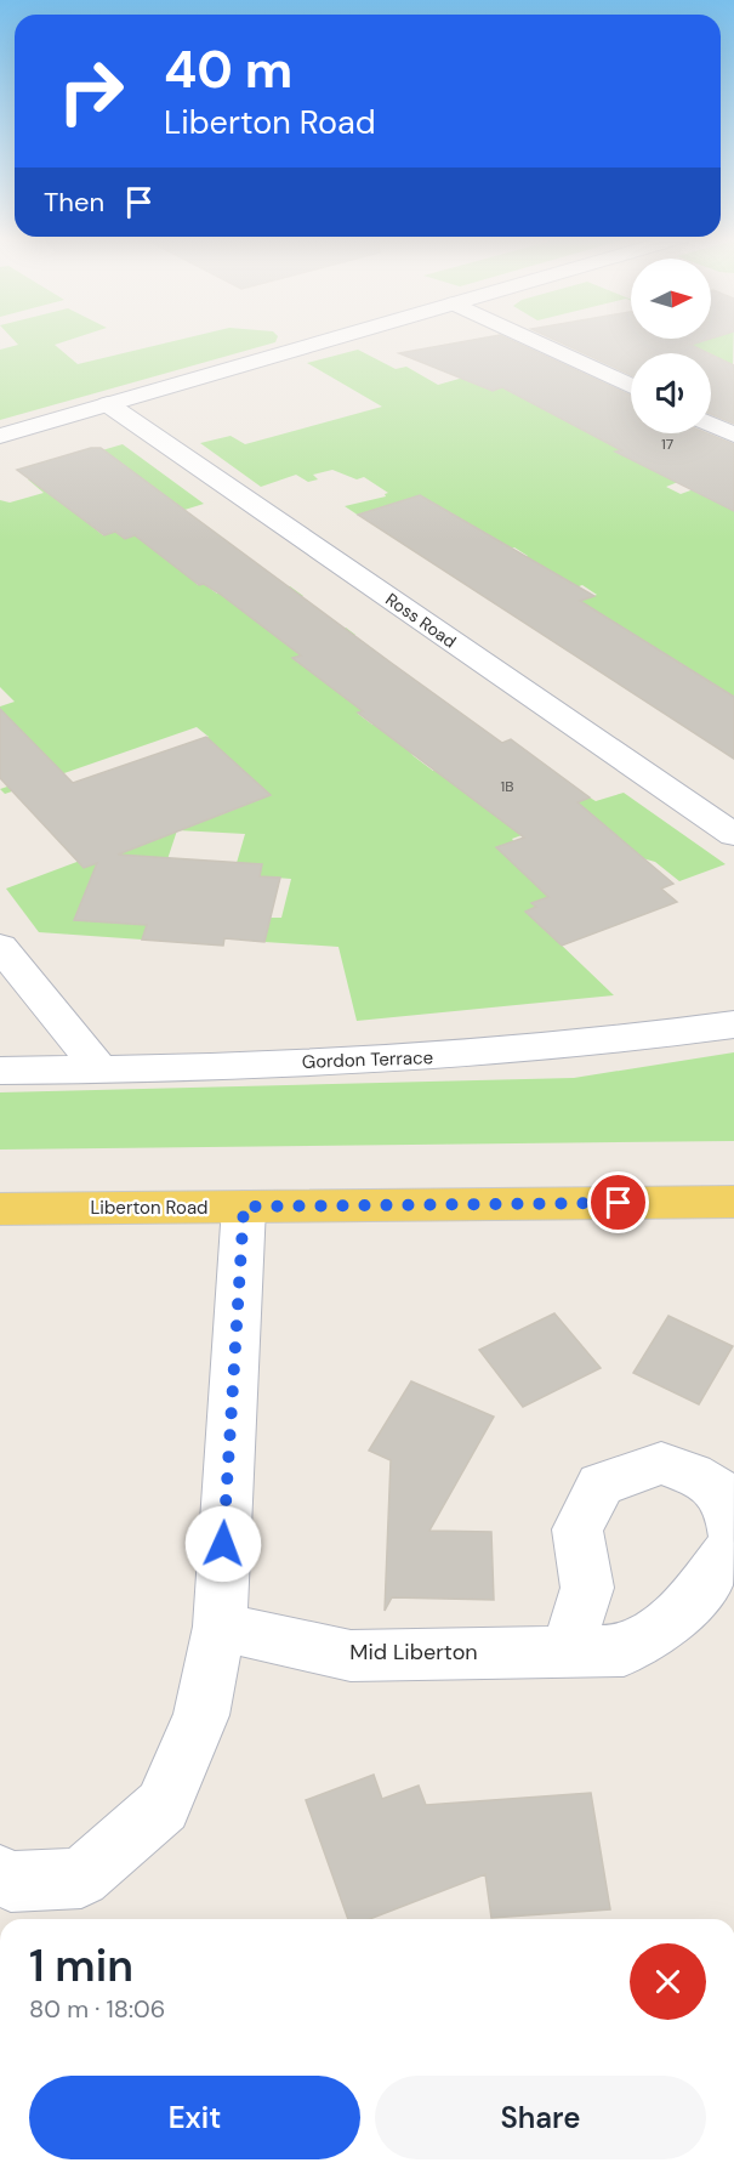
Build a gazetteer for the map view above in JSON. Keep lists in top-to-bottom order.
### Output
{
  "streets": {
    "main road": ["Liberton Road"],
    "street": ["Ross Road", "Gordon Terrace", "Mid Liberton"]
  },
  "house_numbers": ["17", "1B"],
  "north": "right",
  "page": {
    "turn": ["40 m", "Liberton Road"],
    "then": "Then",
    "heading": ["1 min", "80 m · 18:06"],
    "buttons": ["Exit", "Share"]
  }
}
